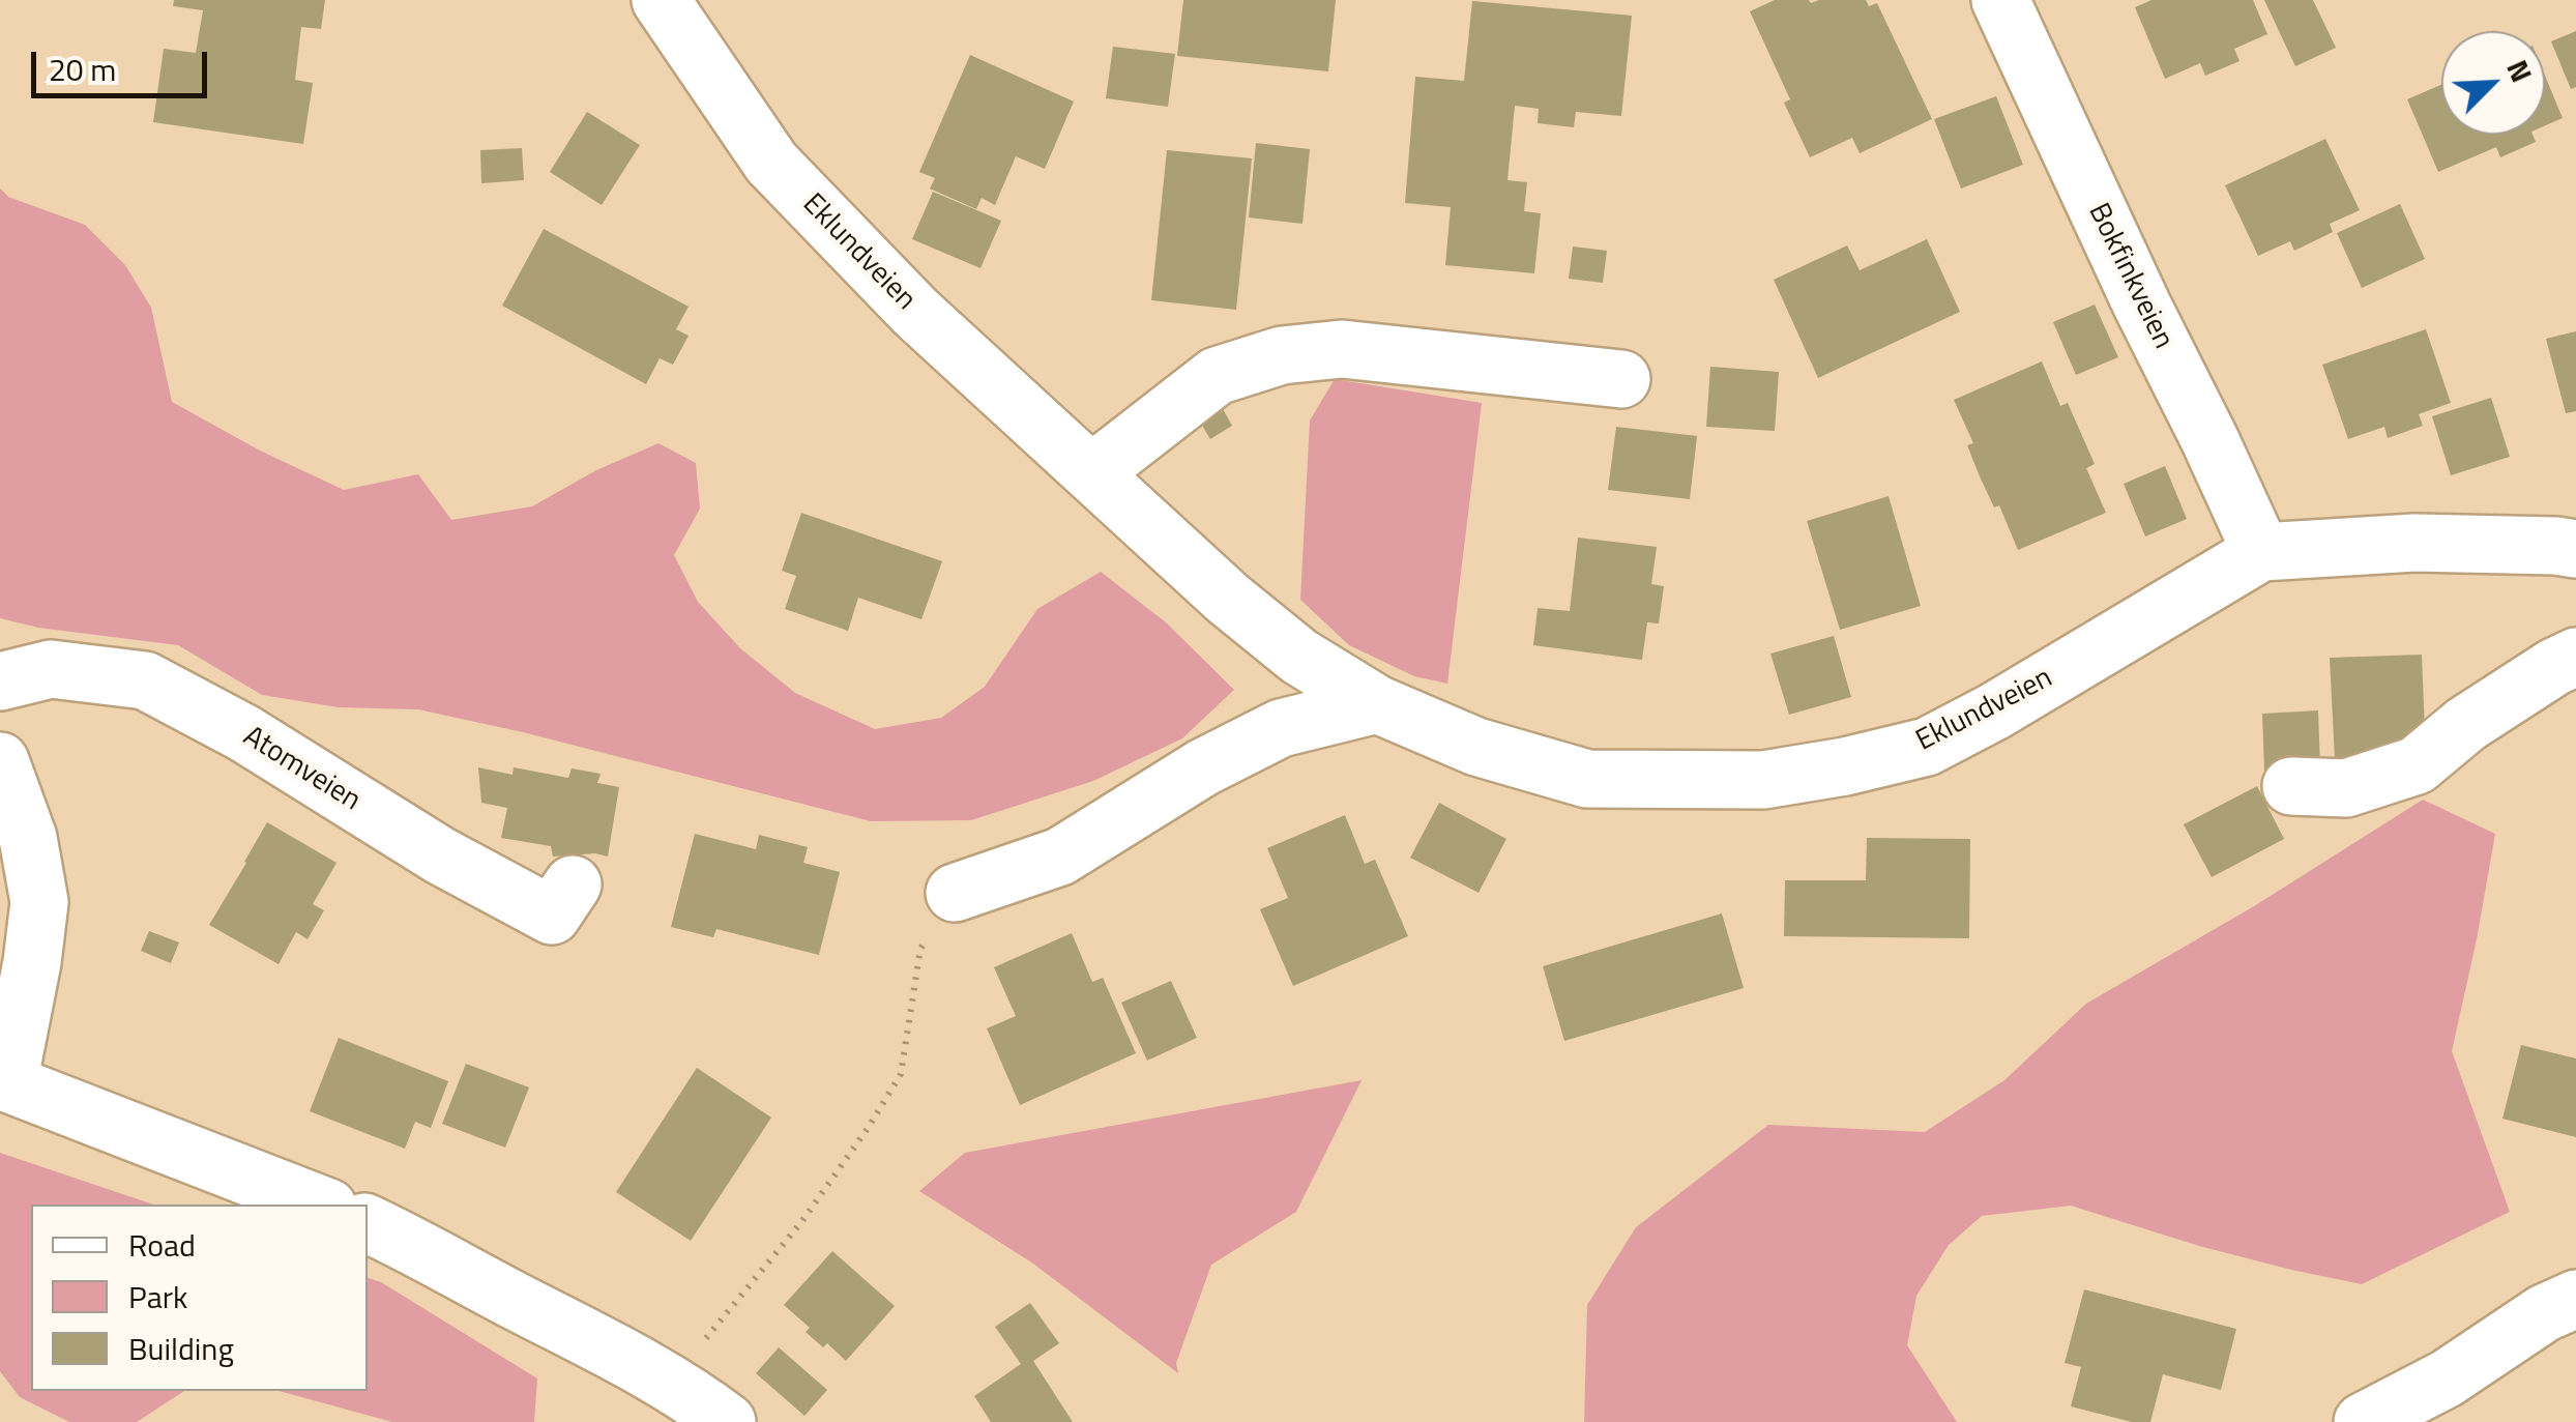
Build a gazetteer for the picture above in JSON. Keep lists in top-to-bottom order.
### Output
{
  "streets": {
    "street": ["Eklundveien", "Bokfinkveien", "Atomveien"]
  },
  "crossings": [
    ["Eklundveien", "Bokfinkveien"]
  ],
  "legend": ["Road", "Park", "Building"],
  "scale_bar": "20 m",
  "north": "top right"
}
